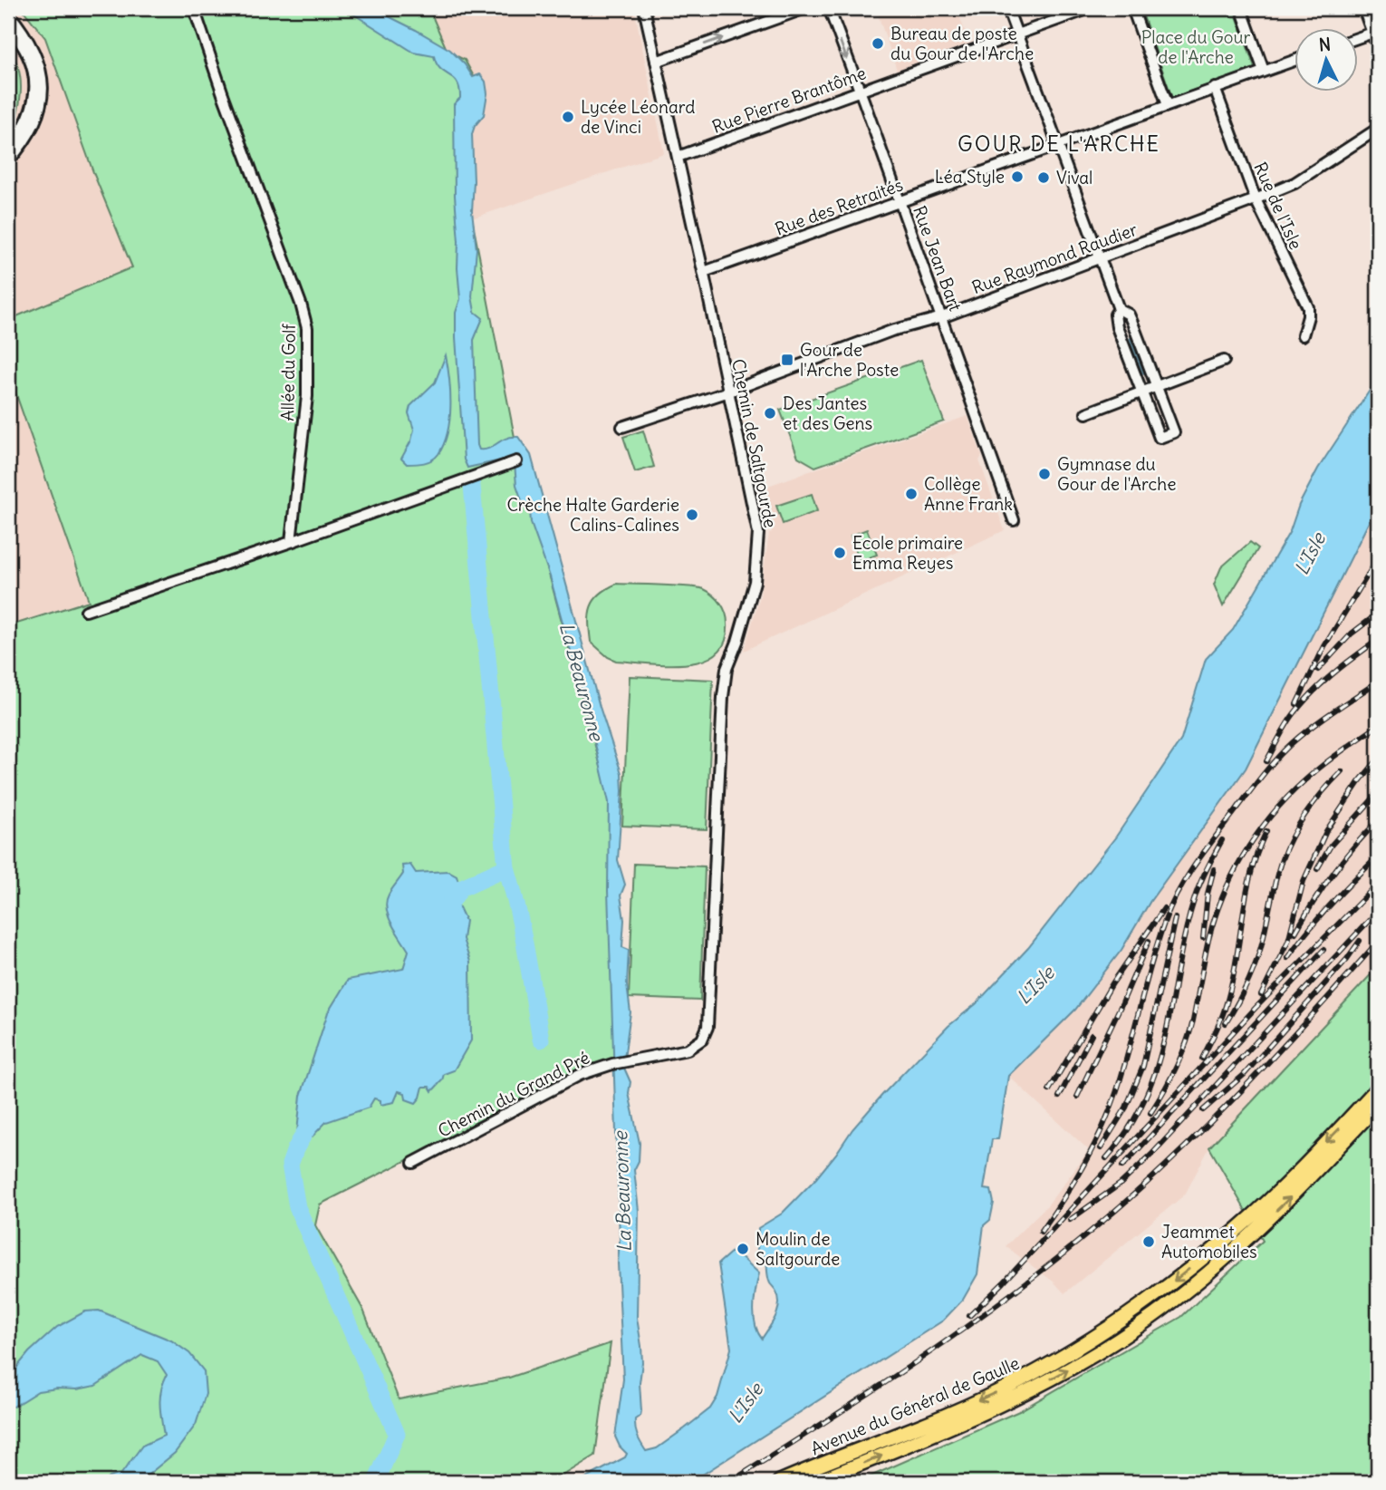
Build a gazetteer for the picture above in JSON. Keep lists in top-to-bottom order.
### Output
{
  "streets": {
    "main road": ["Avenue du Général de Gaulle"],
    "street": [
      "Rue Pierre Brantôme",
      "Rue de l'Isle",
      "Rue des Retraités",
      "Rue Jean Bart",
      "Rue Raymond Raudier",
      "Allée du Golf",
      "Chemin de Saltgourde",
      "Chemin du Grand Pré"
    ]
  },
  "crossings": [
    ["Rue Pierre Brantôme", "Rue Jean Bart"],
    ["Rue Pierre Brantôme", "Chemin de Saltgourde"],
    ["Rue de l'Isle", "Rue des Retraités"],
    ["Rue de l'Isle", "Rue Raymond Raudier"],
    ["Rue des Retraités", "Rue Jean Bart"],
    ["Rue des Retraités", "Chemin de Saltgourde"],
    ["Rue Jean Bart", "Rue Raymond Raudier"],
    ["Rue Raymond Raudier", "Chemin de Saltgourde"],
    ["Chemin de Saltgourde", "Chemin du Grand Pré"]
  ],
  "districts": ["GOUR DE L'ARCHE"],
  "water": ["L'Isle", "La Beauronne"],
  "parks": ["Place du Gour de l'Arche"],
  "places": {
    "other": [
      "Bureau de poste du Gour de l'Arche",
      "Lycée Léonard de Vinci",
      "Léa Style",
      "Vival",
      "Des Jantes et des Gens",
      "Gymnase du Gour de l'Arche",
      "Collège Anne Frank",
      "Crèche Halte Garderie Calins-Calines",
      "Ecole primaire Emma Reyes",
      "Jeammet Automobiles",
      "Moulin de Saltgourde"
    ],
    "transit": ["Gour de l'Arche Poste"]
  },
  "north": "top"
}
